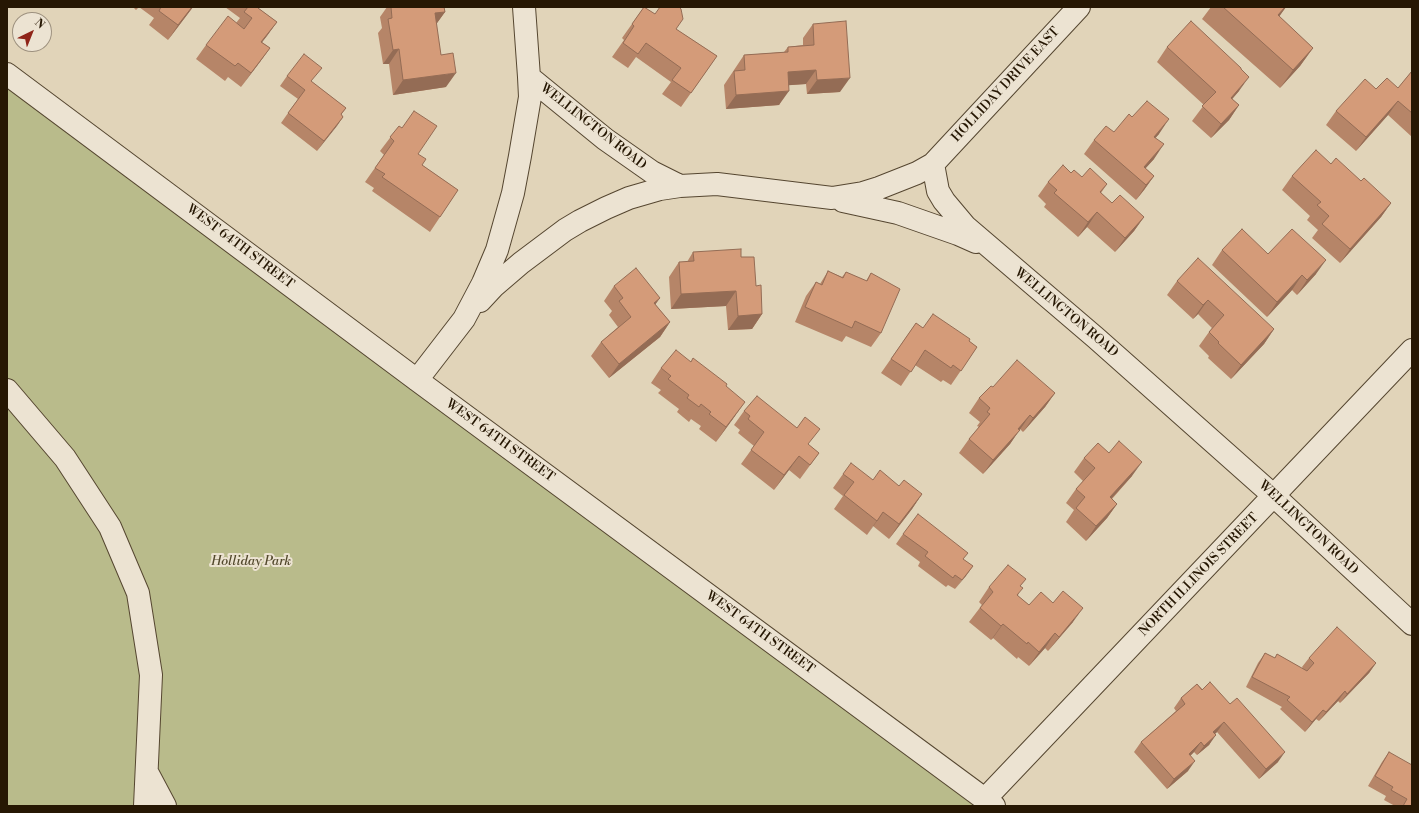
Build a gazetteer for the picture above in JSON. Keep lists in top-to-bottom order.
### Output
{
  "streets": {
    "street": [
      "HOLLIDAY DRIVE EAST",
      "WELLINGTON ROAD",
      "WEST 64TH STREET",
      "NORTH ILLINOIS STREET"
    ]
  },
  "crossings": [
    ["HOLLIDAY DRIVE EAST", "WELLINGTON ROAD"],
    ["WELLINGTON ROAD", "WEST 64TH STREET"],
    ["WELLINGTON ROAD", "NORTH ILLINOIS STREET"],
    ["WEST 64TH STREET", "NORTH ILLINOIS STREET"]
  ],
  "parks": ["Holliday Park"],
  "north": "top right"
}
